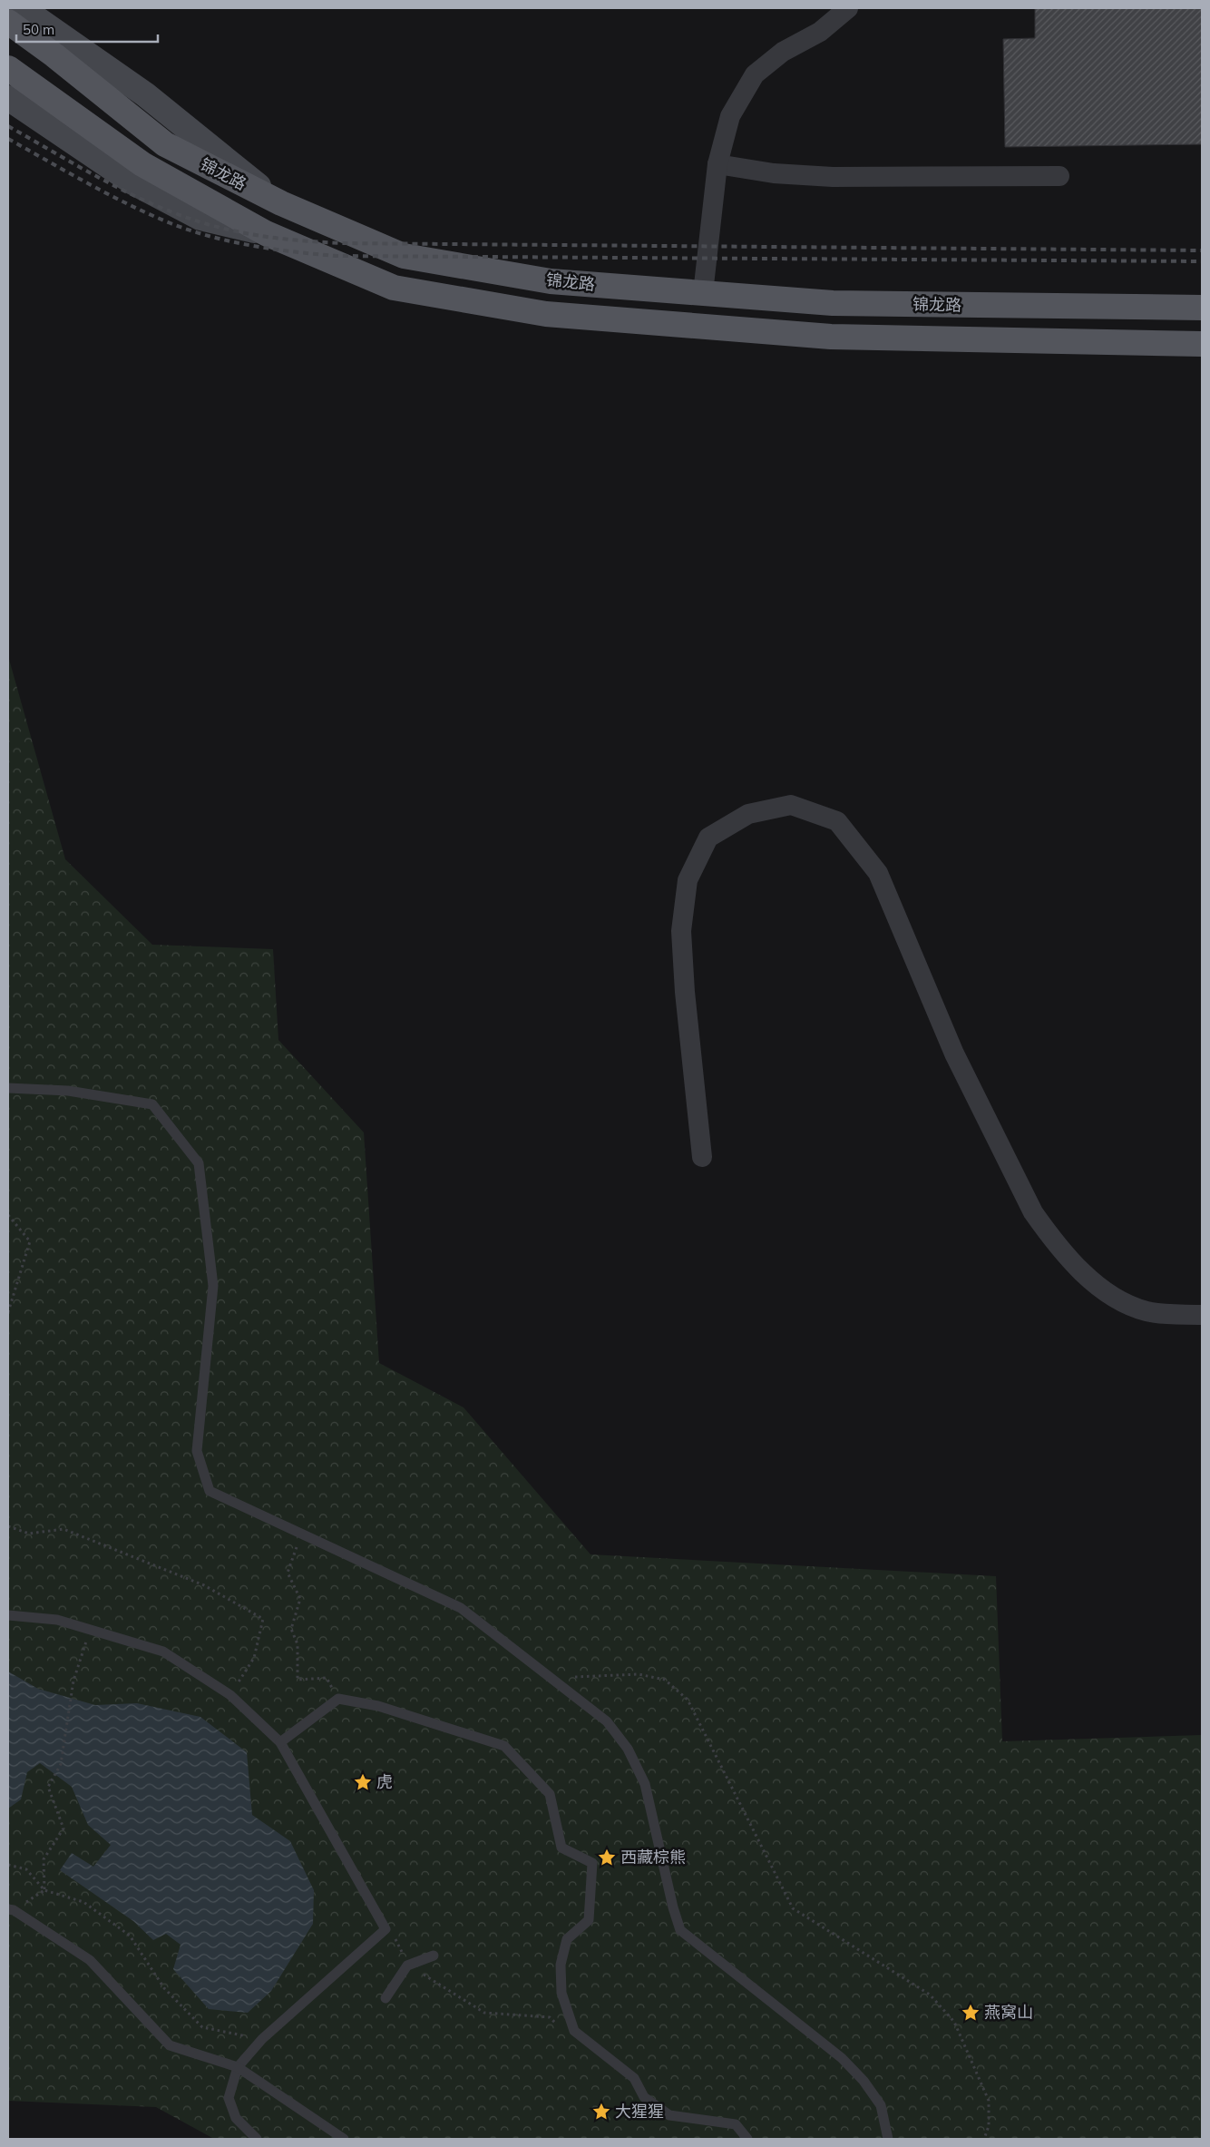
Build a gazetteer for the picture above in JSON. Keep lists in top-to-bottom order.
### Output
{
  "streets": {
    "main road": ["锦龙路"]
  },
  "places": {
    "place": [
      "虎",
      "西藏棕熊",
      "燕窝山",
      "大猩猩"
    ]
  },
  "scale_bar": "50 m"
}
